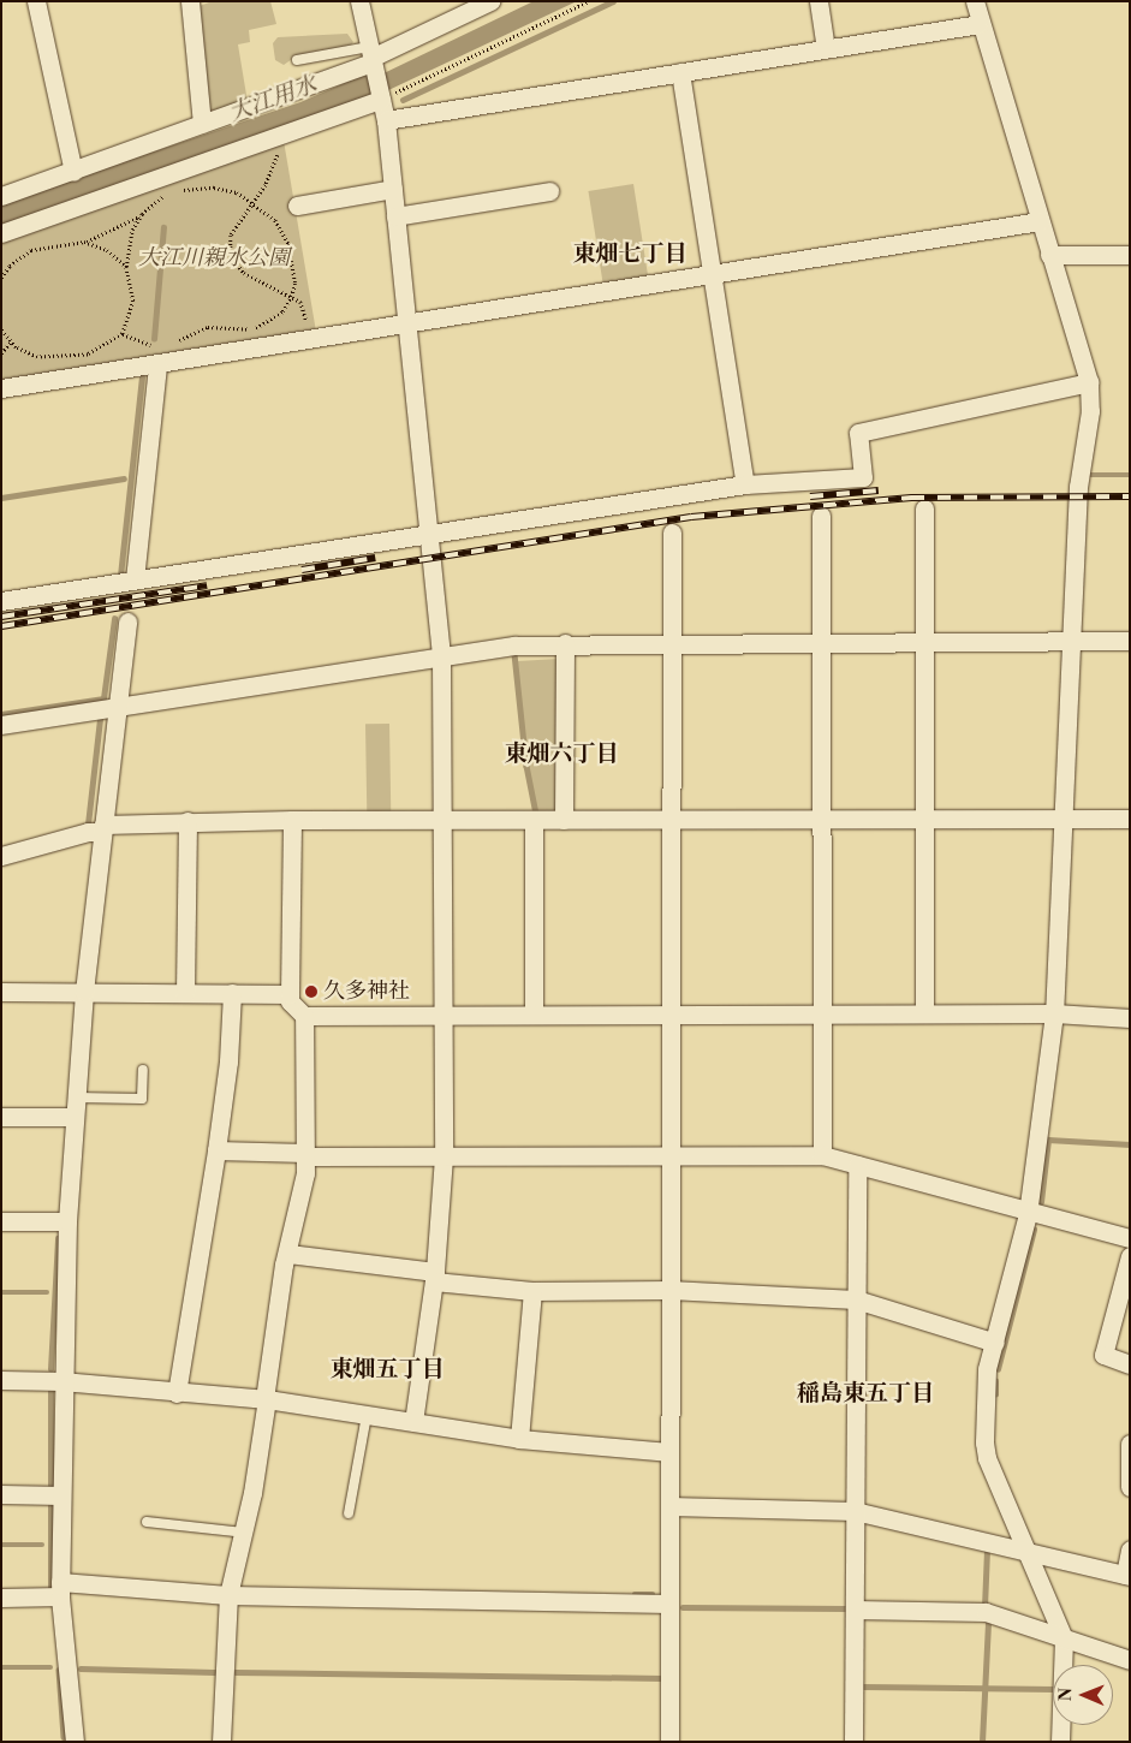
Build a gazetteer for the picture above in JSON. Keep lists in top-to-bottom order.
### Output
{
  "districts": [
    "東畑七丁目",
    "東畑六丁目",
    "東畑五丁目",
    "稲島東五丁目"
  ],
  "water": ["大江用水"],
  "parks": ["大江川親水公園"],
  "places": ["久多神社"],
  "north": "left"
}
